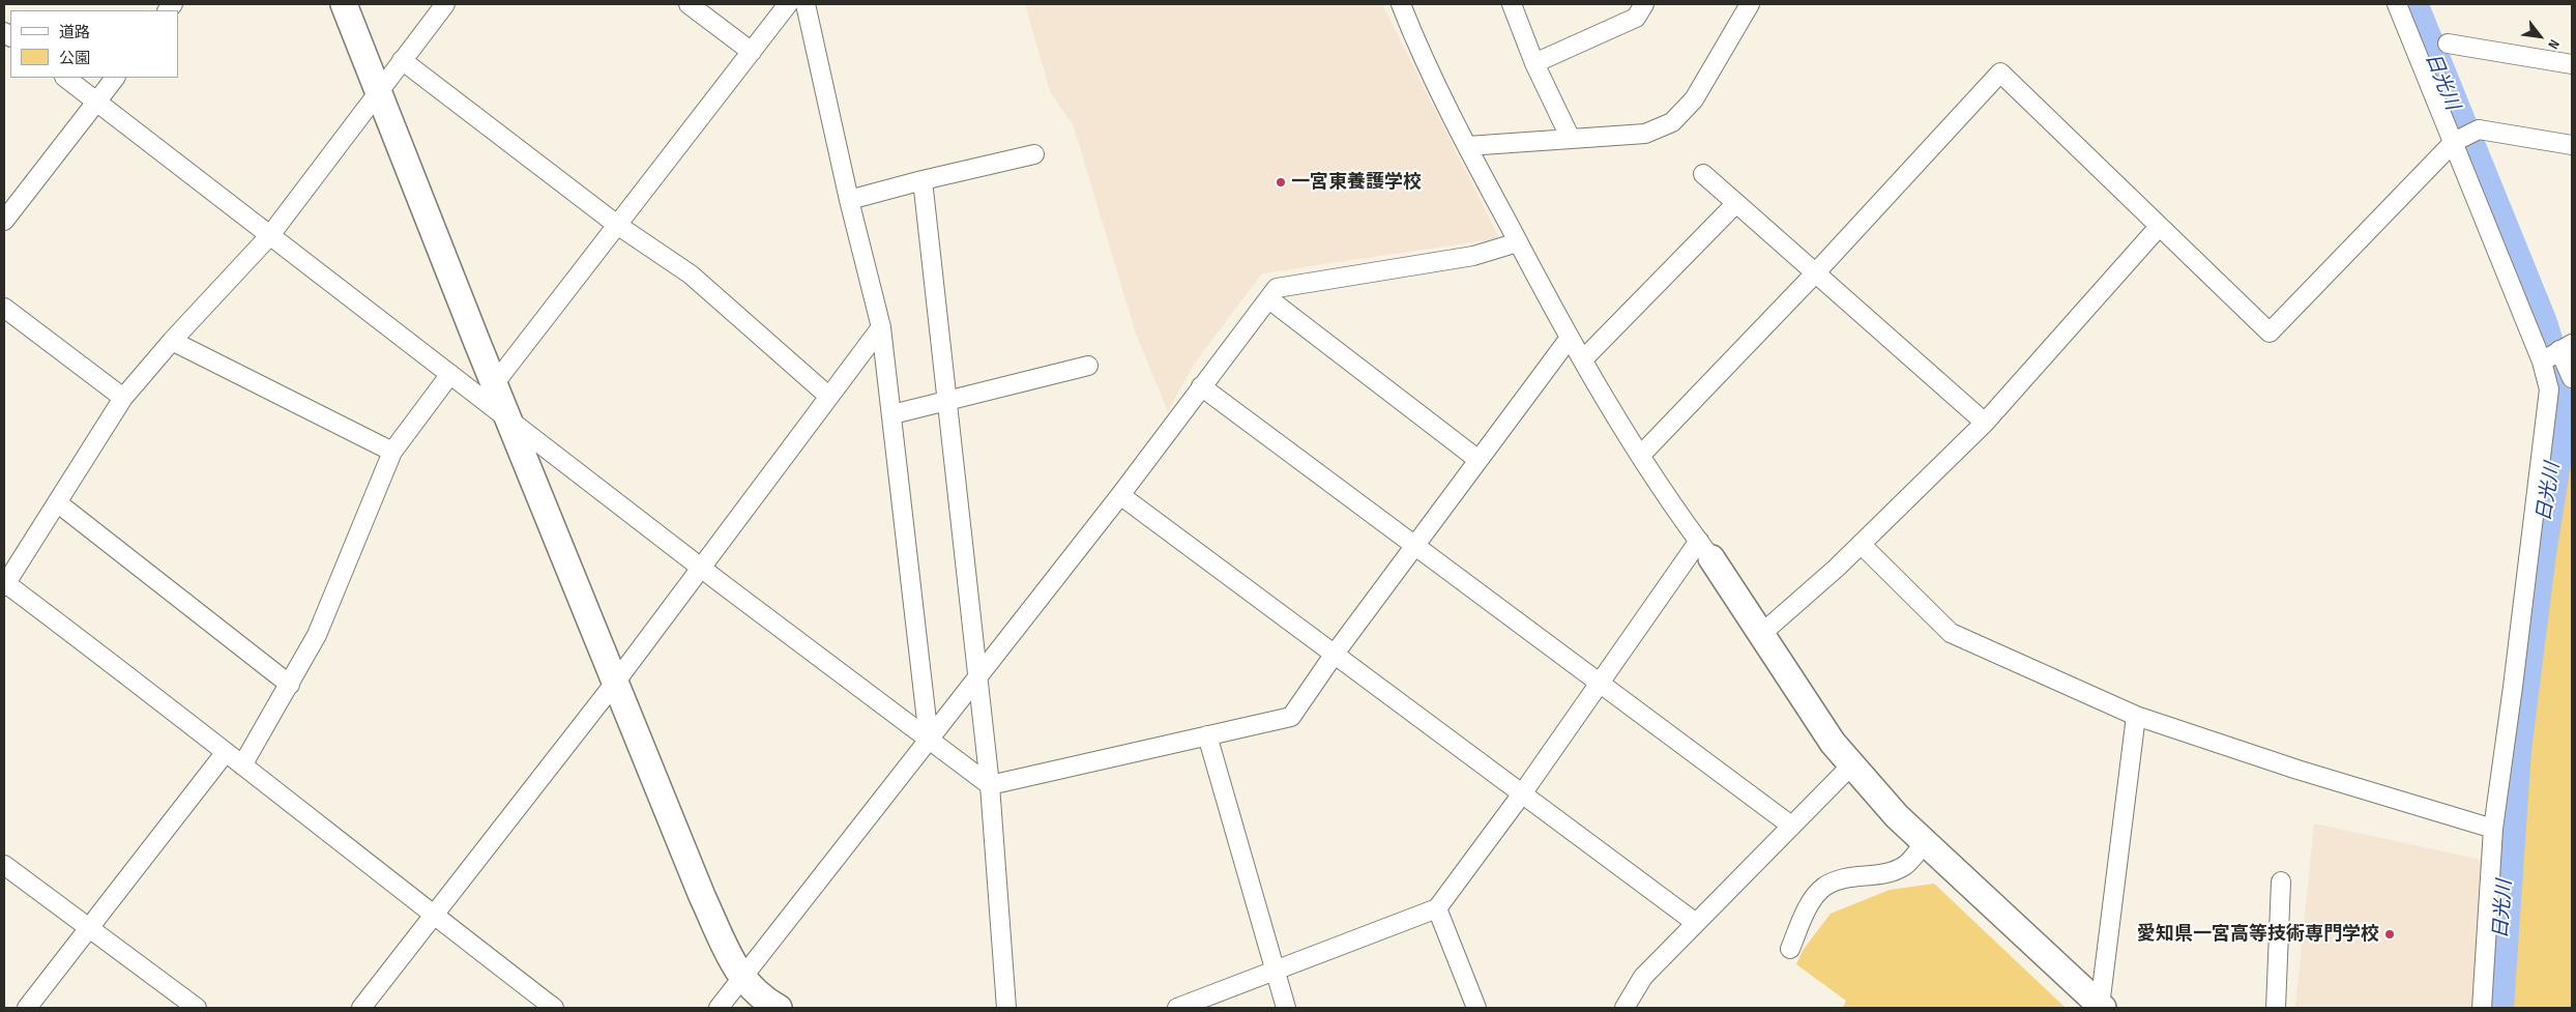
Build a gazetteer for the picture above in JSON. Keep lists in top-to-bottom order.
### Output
{
  "water": ["日光川"],
  "places": ["一宮東養護学校", "愛知県一宮高等技術専門学校"],
  "legend": ["道路", "公園"],
  "north": "bottom right"
}
